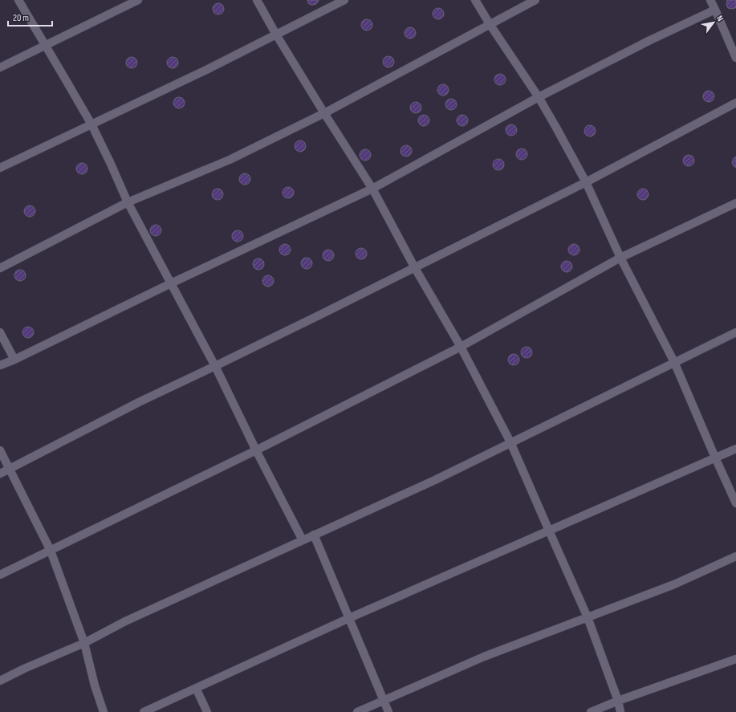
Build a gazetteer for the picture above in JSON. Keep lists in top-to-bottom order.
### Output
{
  "scale_bar": "20 m",
  "north": "top right"
}
